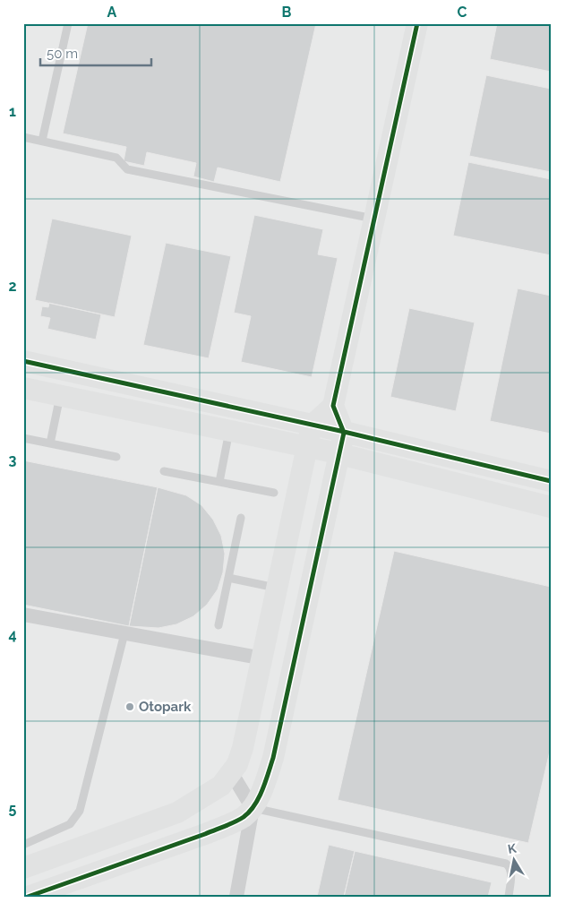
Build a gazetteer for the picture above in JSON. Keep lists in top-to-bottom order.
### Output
{
  "places": ["Otopark"],
  "scale_bar": "50 m",
  "north": "top",
  "grid": {
    "columns": ["A", "B", "C"],
    "rows": [
      "1",
      "2",
      "3",
      "4",
      "5"
    ]
  }
}
